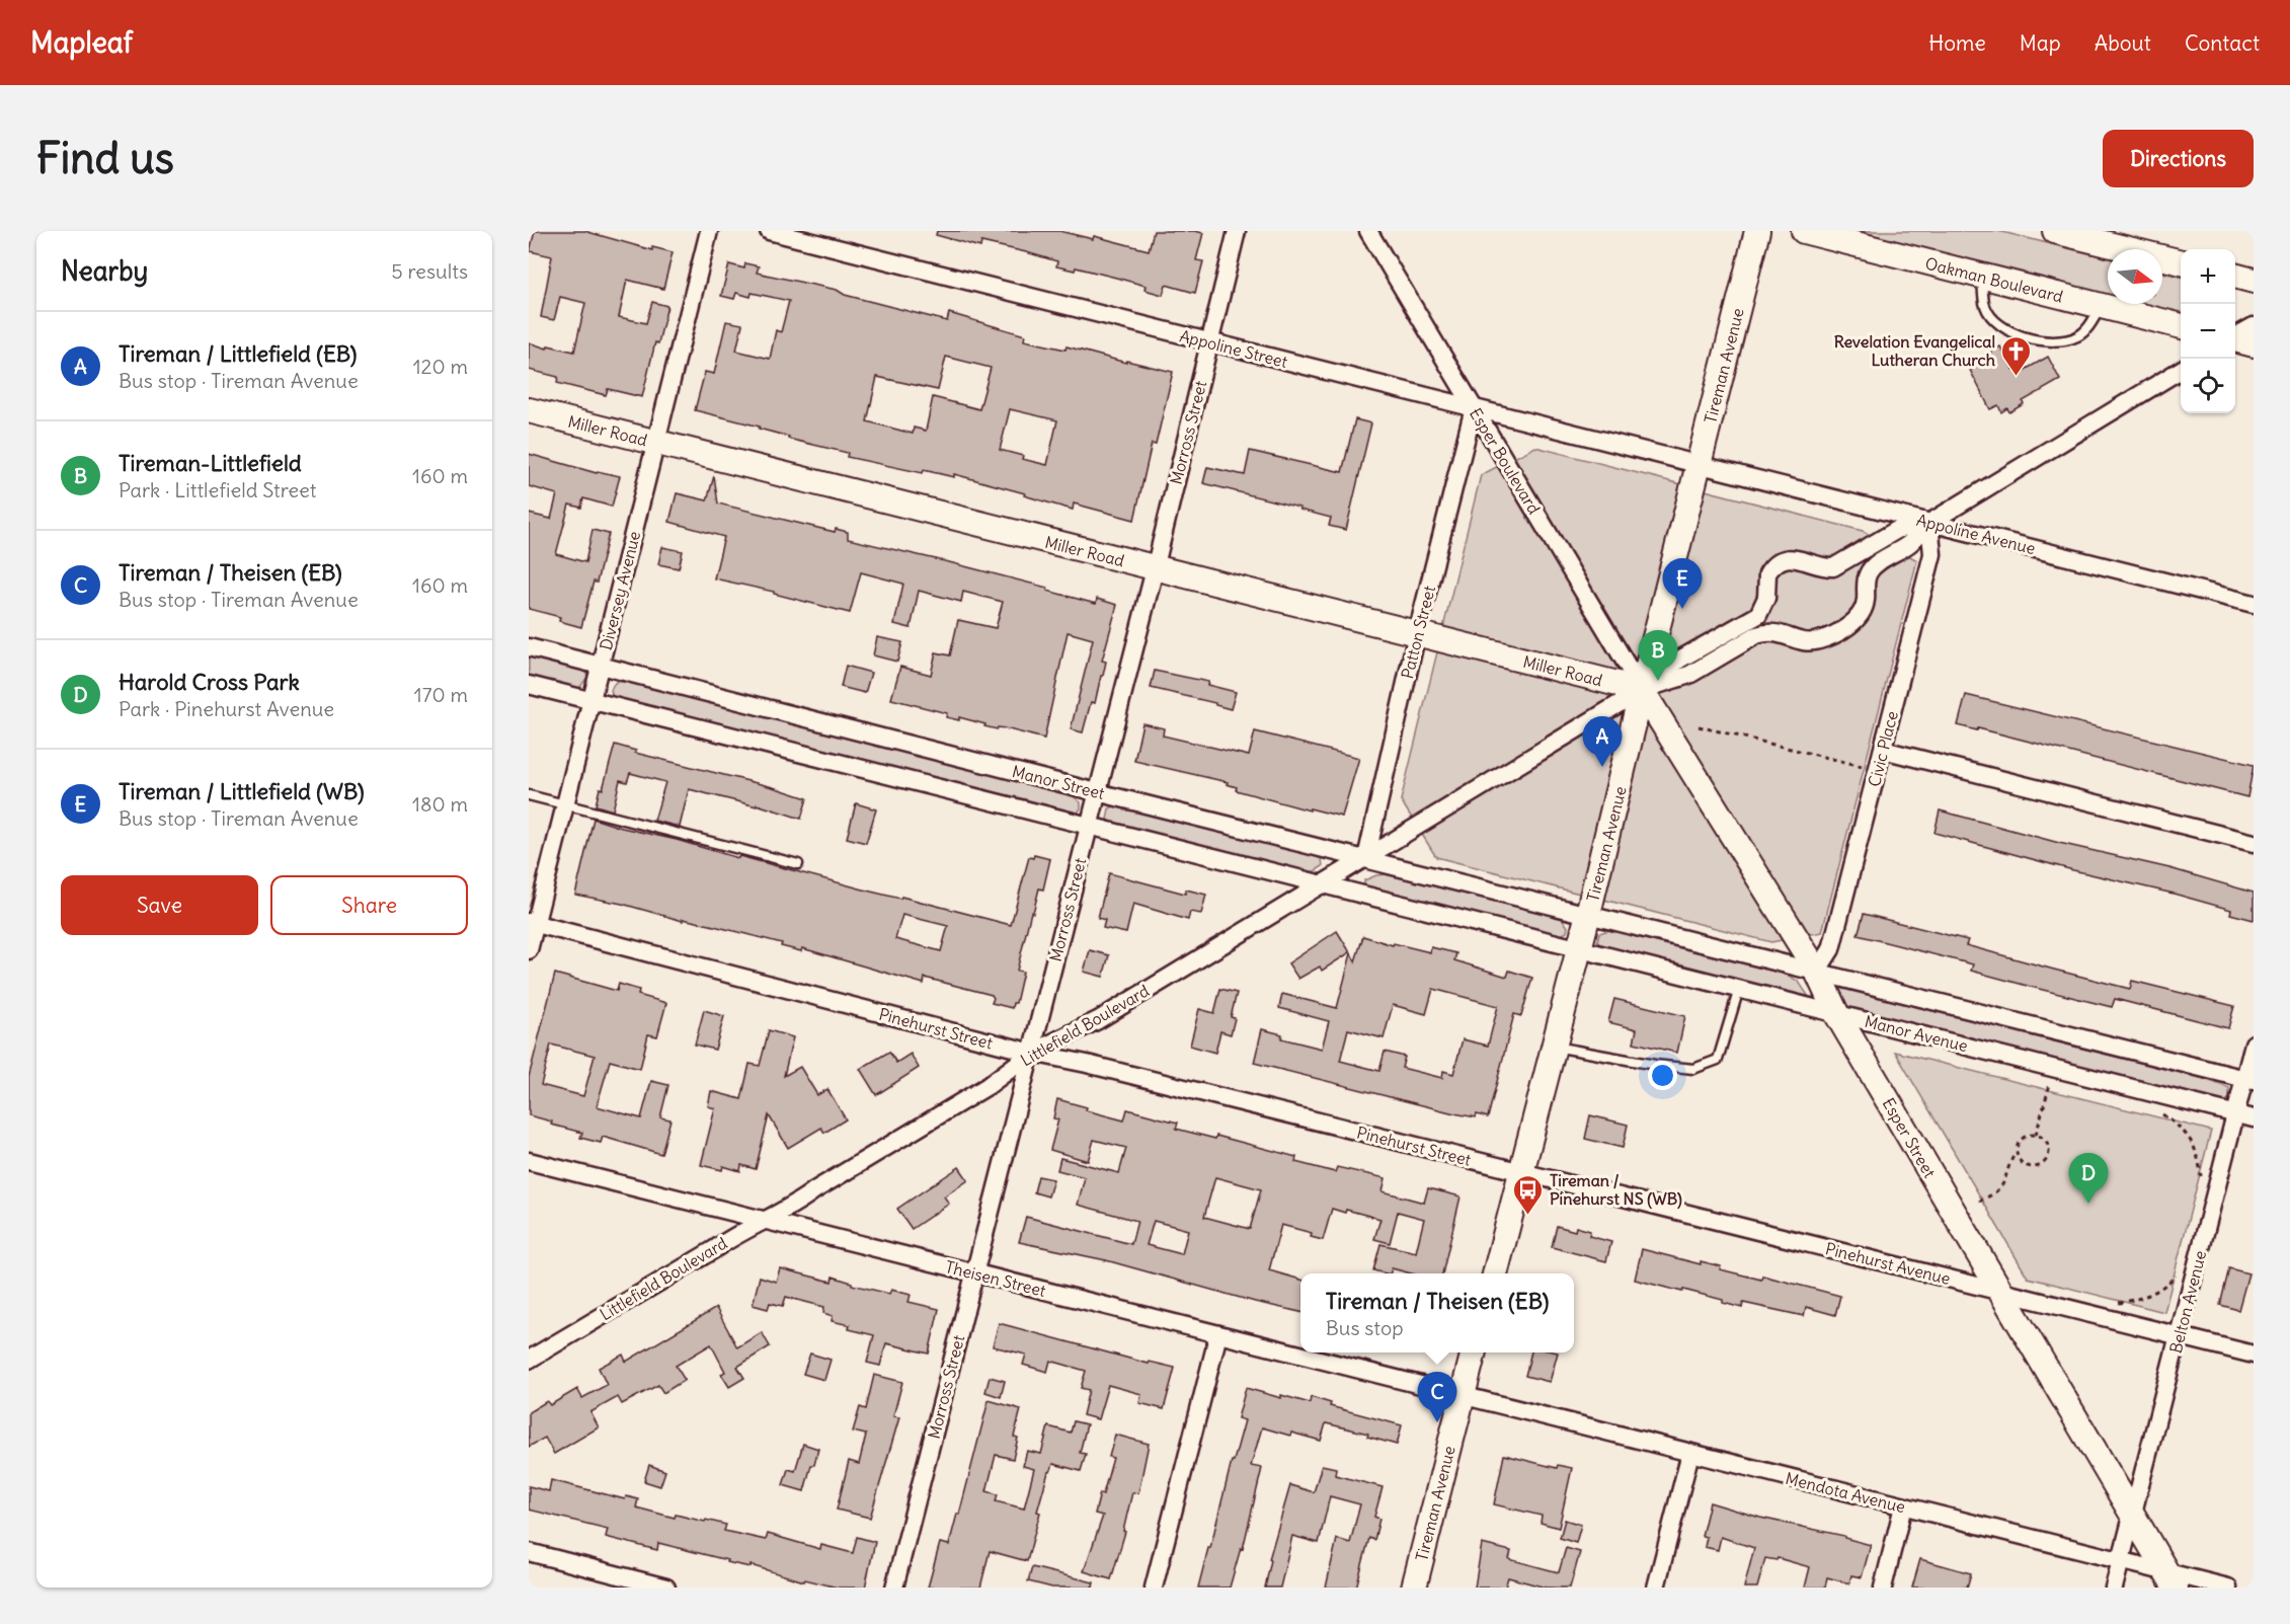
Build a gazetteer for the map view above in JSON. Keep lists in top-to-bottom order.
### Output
{
  "streets": {
    "street": [
      "Oakman Boulevard",
      "Appoline Street",
      "Tireman Avenue",
      "Miller Road",
      "Morross Street",
      "Esper Boulevard",
      "Appoline Avenue",
      "Diversey Avenue",
      "Patton Street",
      "Civic Place",
      "Manor Street",
      "Littlefield Boulevard",
      "Pinehurst Street",
      "Manor Avenue",
      "Esper Street",
      "Pinehurst Avenue",
      "Theisen Street",
      "Belton Avenue",
      "Mendota Avenue"
    ]
  },
  "crossings": [
    ["Appoline Street", "Tireman Avenue"],
    ["Appoline Street", "Morross Street"],
    ["Appoline Street", "Esper Boulevard"],
    ["Appoline Street", "Appoline Avenue"],
    ["Appoline Street", "Patton Street"],
    ["Tireman Avenue", "Miller Road"],
    ["Tireman Avenue", "Esper Boulevard"],
    ["Tireman Avenue", "Appoline Avenue"],
    ["Tireman Avenue", "Manor Street"],
    ["Tireman Avenue", "Littlefield Boulevard"],
    ["Tireman Avenue", "Pinehurst Street"],
    ["Tireman Avenue", "Manor Avenue"],
    ["Tireman Avenue", "Esper Street"],
    ["Tireman Avenue", "Pinehurst Avenue"],
    ["Tireman Avenue", "Theisen Street"],
    ["Tireman Avenue", "Mendota Avenue"],
    ["Miller Road", "Morross Street"],
    ["Miller Road", "Esper Boulevard"],
    ["Miller Road", "Diversey Avenue"],
    ["Miller Road", "Patton Street"],
    ["Miller Road", "Littlefield Boulevard"],
    ["Miller Road", "Esper Street"],
    ["Morross Street", "Manor Street"],
    ["Morross Street", "Littlefield Boulevard"],
    ["Morross Street", "Pinehurst Street"],
    ["Morross Street", "Theisen Street"],
    ["Esper Boulevard", "Patton Street"],
    ["Esper Boulevard", "Littlefield Boulevard"],
    ["Esper Boulevard", "Esper Street"],
    ["Appoline Avenue", "Civic Place"],
    ["Diversey Avenue", "Manor Street"],
    ["Diversey Avenue", "Pinehurst Street"],
    ["Patton Street", "Manor Street"],
    ["Patton Street", "Littlefield Boulevard"],
    ["Civic Place", "Esper Street"],
    ["Manor Street", "Littlefield Boulevard"],
    ["Manor Street", "Manor Avenue"],
    ["Littlefield Boulevard", "Pinehurst Street"],
    ["Littlefield Boulevard", "Esper Street"],
    ["Littlefield Boulevard", "Theisen Street"],
    ["Pinehurst Street", "Pinehurst Avenue"],
    ["Manor Avenue", "Esper Street"],
    ["Manor Avenue", "Belton Avenue"],
    ["Esper Street", "Pinehurst Avenue"],
    ["Esper Street", "Belton Avenue"],
    ["Esper Street", "Mendota Avenue"],
    ["Pinehurst Avenue", "Belton Avenue"],
    ["Theisen Street", "Mendota Avenue"],
    ["Belton Avenue", "Mendota Avenue"]
  ],
  "places": {
    "church": ["Revelation Evangelical Lutheran Church"],
    "bus stop": ["Tireman / Pinehurst NS (WB)"]
  },
  "north": "right",
  "page": {
    "header": "Mapleaf",
    "nav": [
      "Home",
      "Map",
      "About",
      "Contact"
    ],
    "buttons": [
      "Directions",
      ["Save", "Share"]
    ],
    "title": "Find us",
    "heading": ["Nearby", "5 results"],
    "map_buttons": ["+", "−"],
    "list": [
      {
        "mark": "A",
        "name": "Tireman / Littlefield (EB)",
        "note": "Bus stop · Tireman Avenue",
        "value": "120 m"
      },
      {
        "mark": "B",
        "name": "Tireman-Littlefield",
        "note": "Park · Littlefield Street",
        "value": "160 m"
      },
      {
        "mark": "C",
        "name": "Tireman / Theisen (EB)",
        "note": "Bus stop · Tireman Avenue",
        "value": "160 m"
      },
      {
        "mark": "D",
        "name": "Harold Cross Park",
        "note": "Park · Pinehurst Avenue",
        "value": "170 m"
      },
      {
        "mark": "E",
        "name": "Tireman / Littlefield (WB)",
        "note": "Bus stop · Tireman Avenue",
        "value": "180 m"
      }
    ],
    "pins": [
      "E",
      "B",
      "A",
      "D",
      "C"
    ],
    "popup": ["Tireman / Theisen (EB)", "Bus stop"]
  }
}
